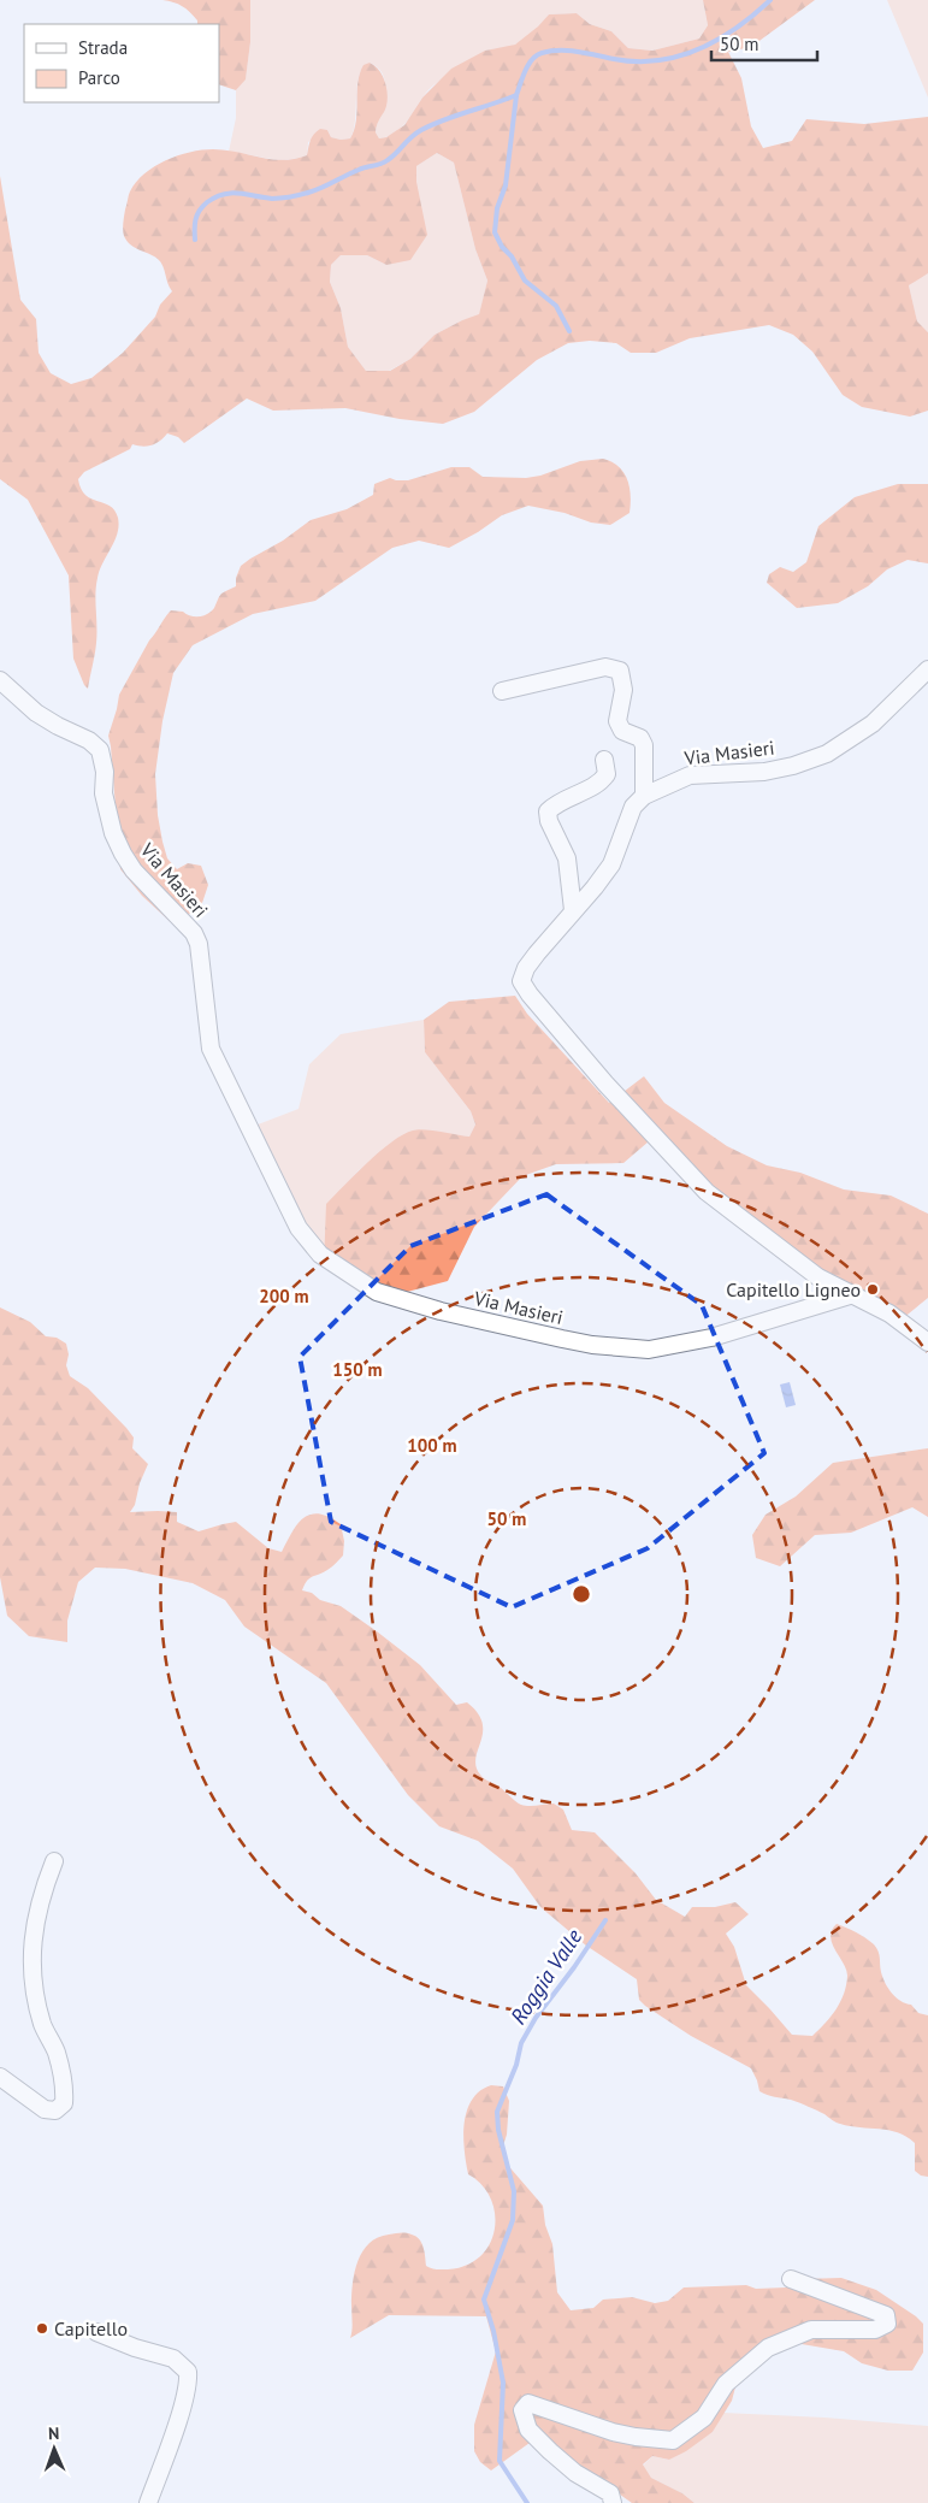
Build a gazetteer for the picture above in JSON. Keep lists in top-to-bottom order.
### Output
{
  "streets": {
    "street": ["Via Masieri"]
  },
  "water": ["Roggia Valle"],
  "places": ["Capitello Ligneo", "Capitello"],
  "legend": ["Strada", "Parco"],
  "scale_bar": "50 m",
  "north": "top",
  "rings": [
    "200 m",
    "150 m",
    "100 m",
    "50 m"
  ]
}
